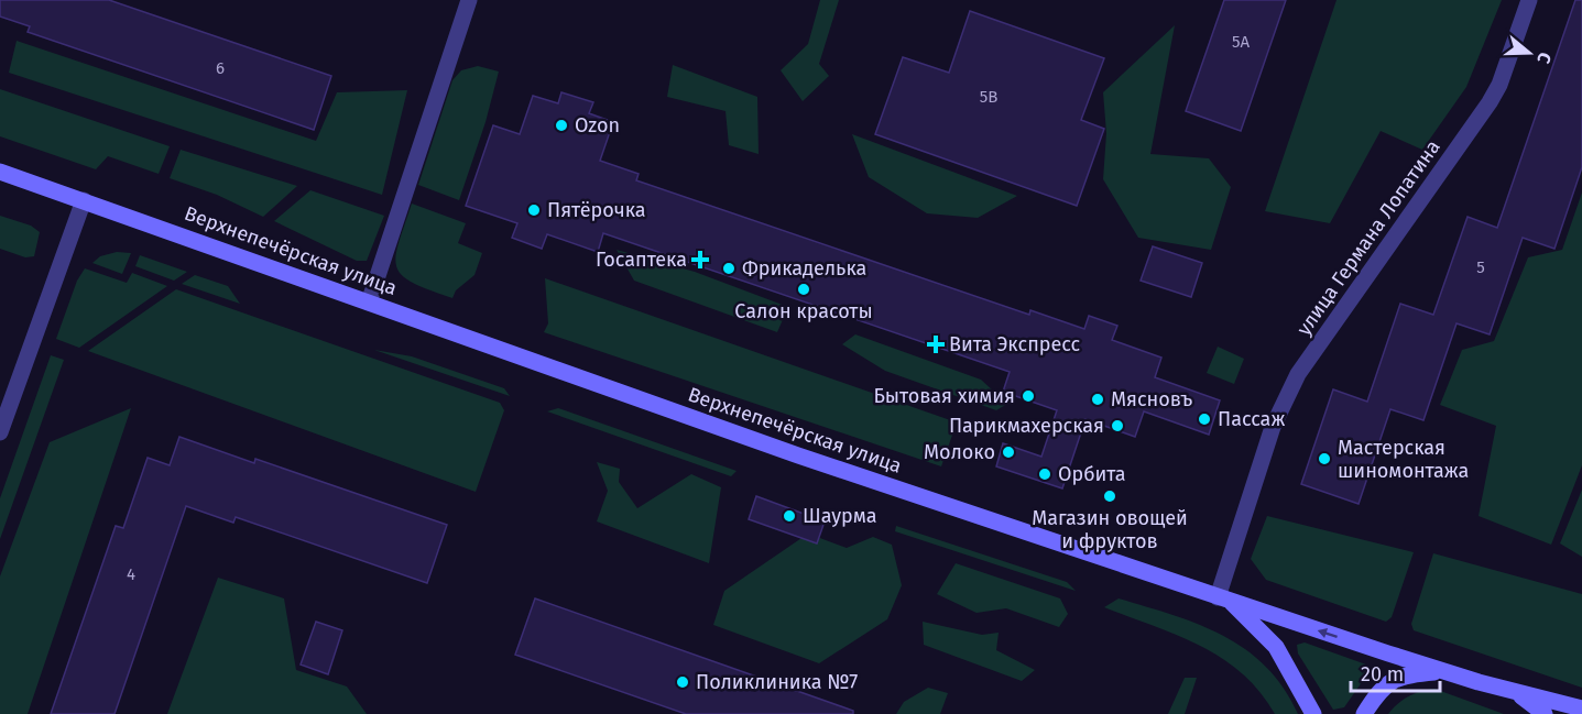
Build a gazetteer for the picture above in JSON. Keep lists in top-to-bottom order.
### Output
{
  "streets": {
    "street": ["улица Германа Лопатина", "Верхнепечёрская улица"]
  },
  "crossings": [
    ["улица Германа Лопатина", "Верхнепечёрская улица"]
  ],
  "places": {
    "other": [
      "Ozon",
      "Пятёрочка",
      "Фрикаделька",
      "Салон красоты",
      "Бытовая химия",
      "Мясновъ",
      "Пассаж",
      "Парикмахерская",
      "Молоко",
      "Мастерская шиномонтажа",
      "Орбита",
      "Магазин овощей и фруктов",
      "Шаурма",
      "Поликлиника №7"
    ],
    "health": ["Госаптека", "Вита Экспресс"]
  },
  "house_numbers": [
    "5А",
    "6",
    "5В",
    "5",
    "4"
  ],
  "scale_bar": "20 m",
  "north": "right"
}
